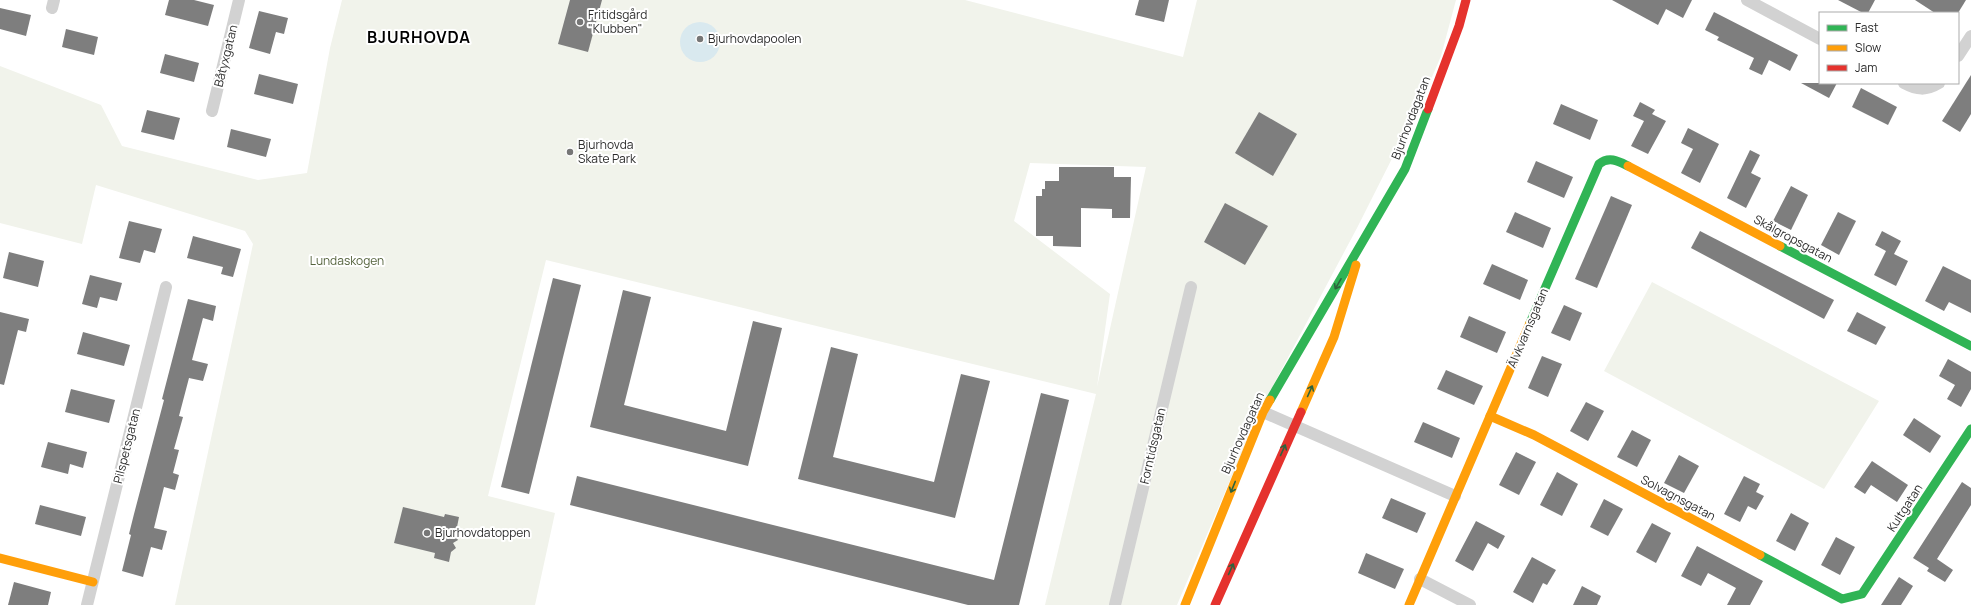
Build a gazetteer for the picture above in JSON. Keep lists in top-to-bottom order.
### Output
{
  "streets": {
    "street": [
      "Båtyxgatan",
      "Bjurhovdagatan",
      "Skålgropsgatan",
      "Älvkvarnsgatan",
      "Pilspetsgatan",
      "Forntidsgatan",
      "Solvagnsgatan",
      "Kultgatan"
    ]
  },
  "crossings": [
    ["Skålgropsgatan", "Älvkvarnsgatan"],
    ["Älvkvarnsgatan", "Solvagnsgatan"],
    ["Solvagnsgatan", "Kultgatan"]
  ],
  "districts": ["BJURHOVDA"],
  "parks": ["Lundaskogen"],
  "places": [
    "Fritidsgård \"Klubben\"",
    "Bjurhovdapoolen",
    "Bjurhovda Skate Park",
    "Bjurhovdatoppen"
  ],
  "legend": ["Fast", "Slow", "Jam"]
}
